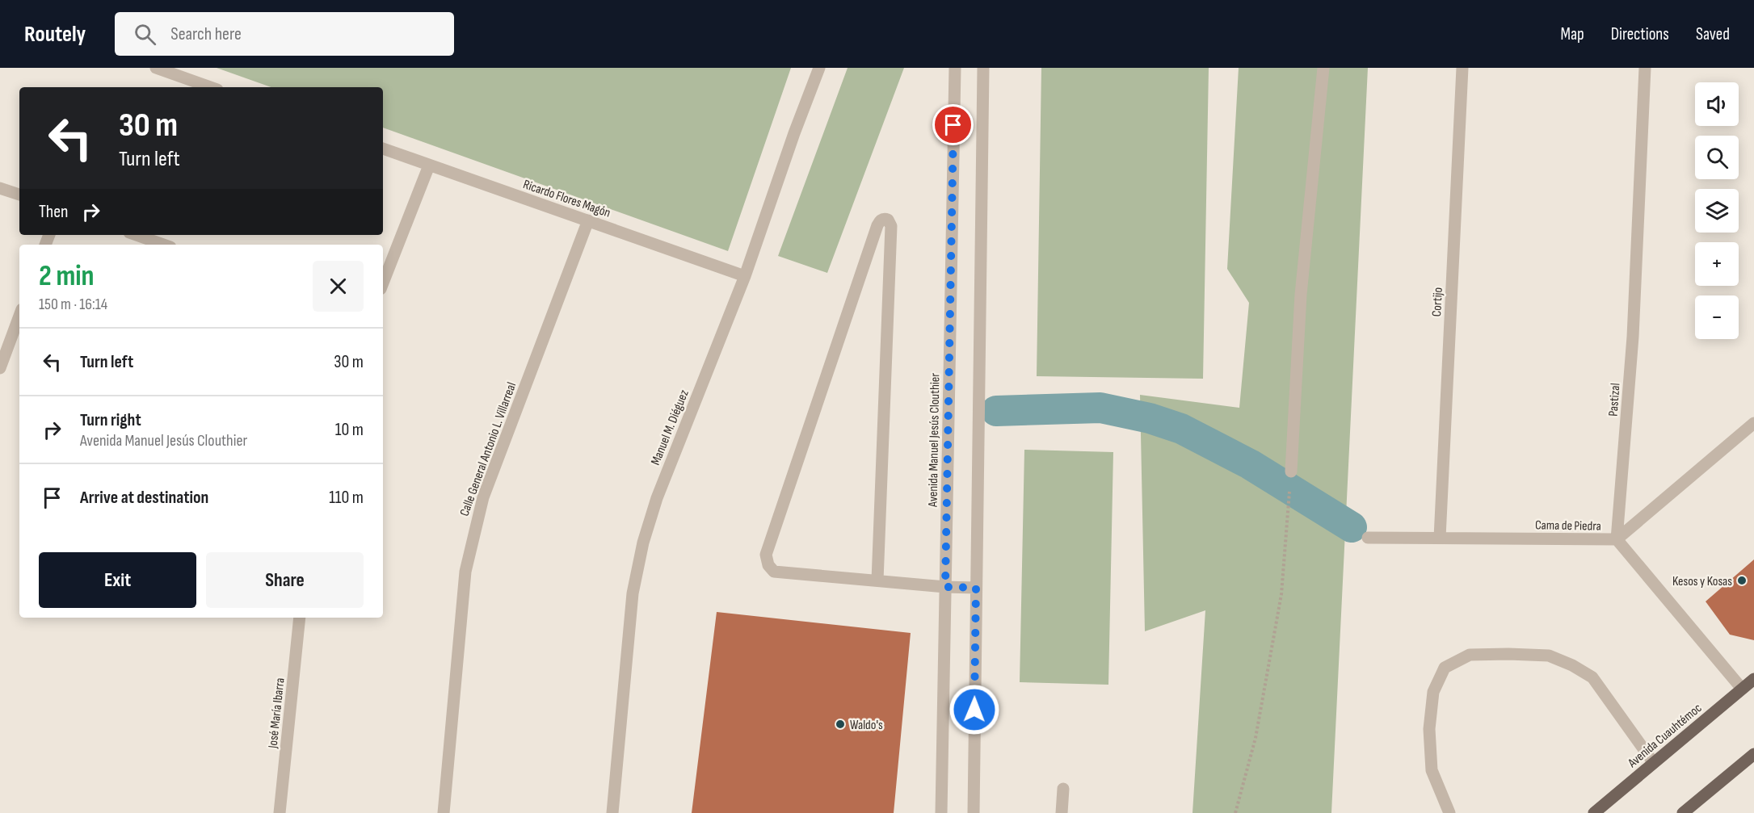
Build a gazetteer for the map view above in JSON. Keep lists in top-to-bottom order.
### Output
{
  "streets": {
    "main road": ["Avenida Cuauhtémoc"],
    "street": [
      "Ricardo Flores Magón",
      "Cortijo",
      "Pastizal",
      "Manuel M. Diéguez",
      "Avenida Manuel Jesús Clouthier",
      "Calle General Antonio L. Villarreal",
      "Cama de Piedra",
      "José María Ibarra"
    ]
  },
  "crossings": [
    ["Ricardo Flores Magón", "Manuel M. Diéguez"],
    ["Ricardo Flores Magón", "Calle General Antonio L. Villarreal"],
    ["Cortijo", "Cama de Piedra"],
    ["Pastizal", "Cama de Piedra"]
  ],
  "places": ["Kesos y Kosas", "Waldo's"],
  "page": {
    "header": "Routely",
    "search": "Search here",
    "nav": ["Map", "Directions", "Saved"],
    "map_buttons": ["+", "−"],
    "turn": ["30 m", "Turn left"],
    "then": "Then",
    "heading": ["2 min", "150 m · 16:14"],
    "list": [
      {
        "name": "Turn left",
        "value": "30 m"
      },
      {
        "name": "Turn right",
        "note": "Avenida Manuel Jesús Clouthier",
        "value": "10 m"
      },
      {
        "name": "Arrive at destination",
        "value": "110 m"
      }
    ],
    "buttons": ["Exit", "Share"]
  }
}
